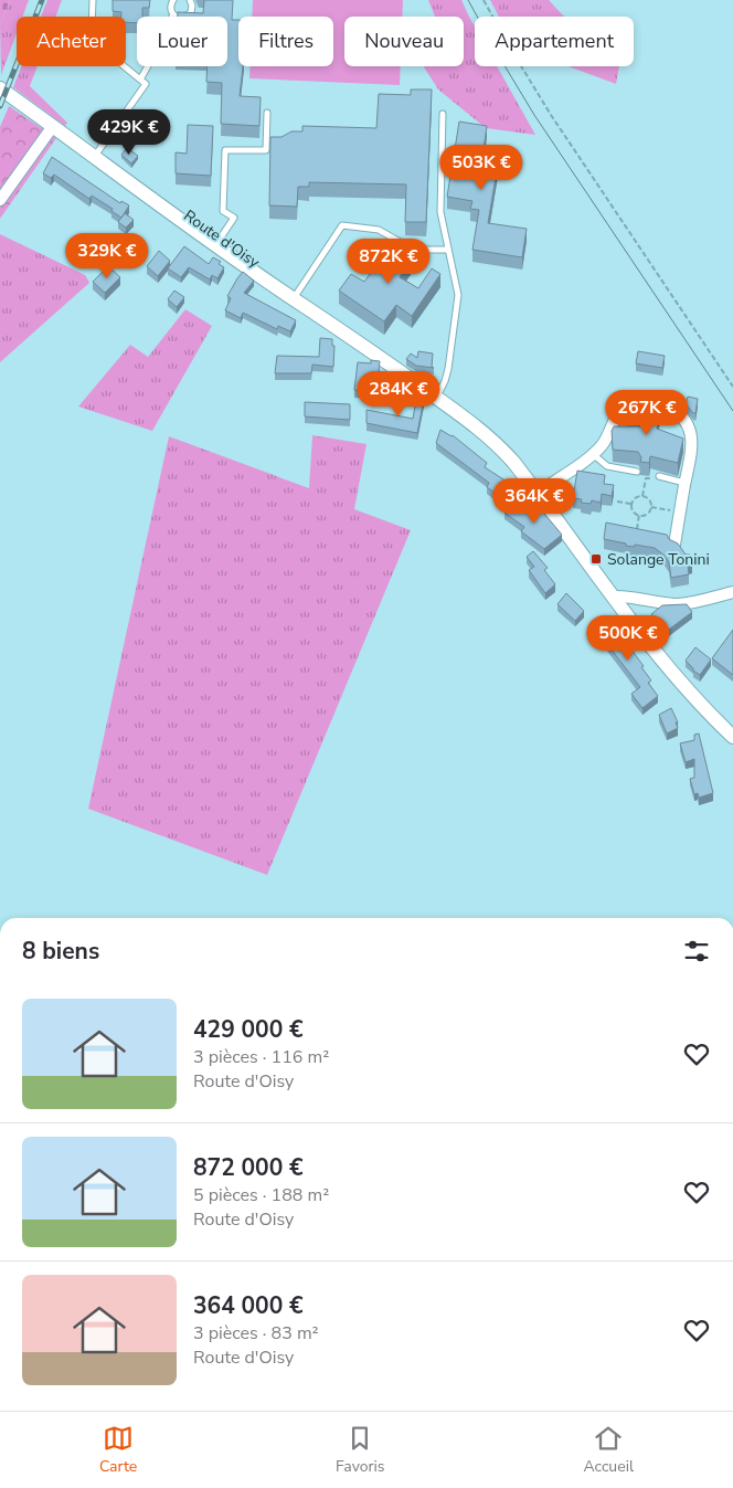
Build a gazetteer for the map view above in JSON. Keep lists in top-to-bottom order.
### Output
{
  "streets": {
    "street": ["Route d'Oisy"]
  },
  "places": {
    "transit": ["Solange Tonini"]
  },
  "page": {
    "chip": [
      "Acheter",
      "Louer",
      "Filtres",
      "Nouveau",
      "Appartement"
    ],
    "price": [
      "429K €",
      "503K €",
      "329K €",
      "872K €",
      "284K €",
      "267K €",
      "364K €",
      "500K €"
    ],
    "heading": "8 biens",
    "list": [
      {
        "name": "429 000 €",
        "note": "3 pièces · 116 m² · Route d'Oisy"
      },
      {
        "name": "872 000 €",
        "note": "5 pièces · 188 m² · Route d'Oisy"
      },
      {
        "name": "364 000 €",
        "note": "3 pièces · 83 m² · Route d'Oisy"
      }
    ],
    "tabs": ["Carte", "Favoris", "Accueil"]
  }
}
